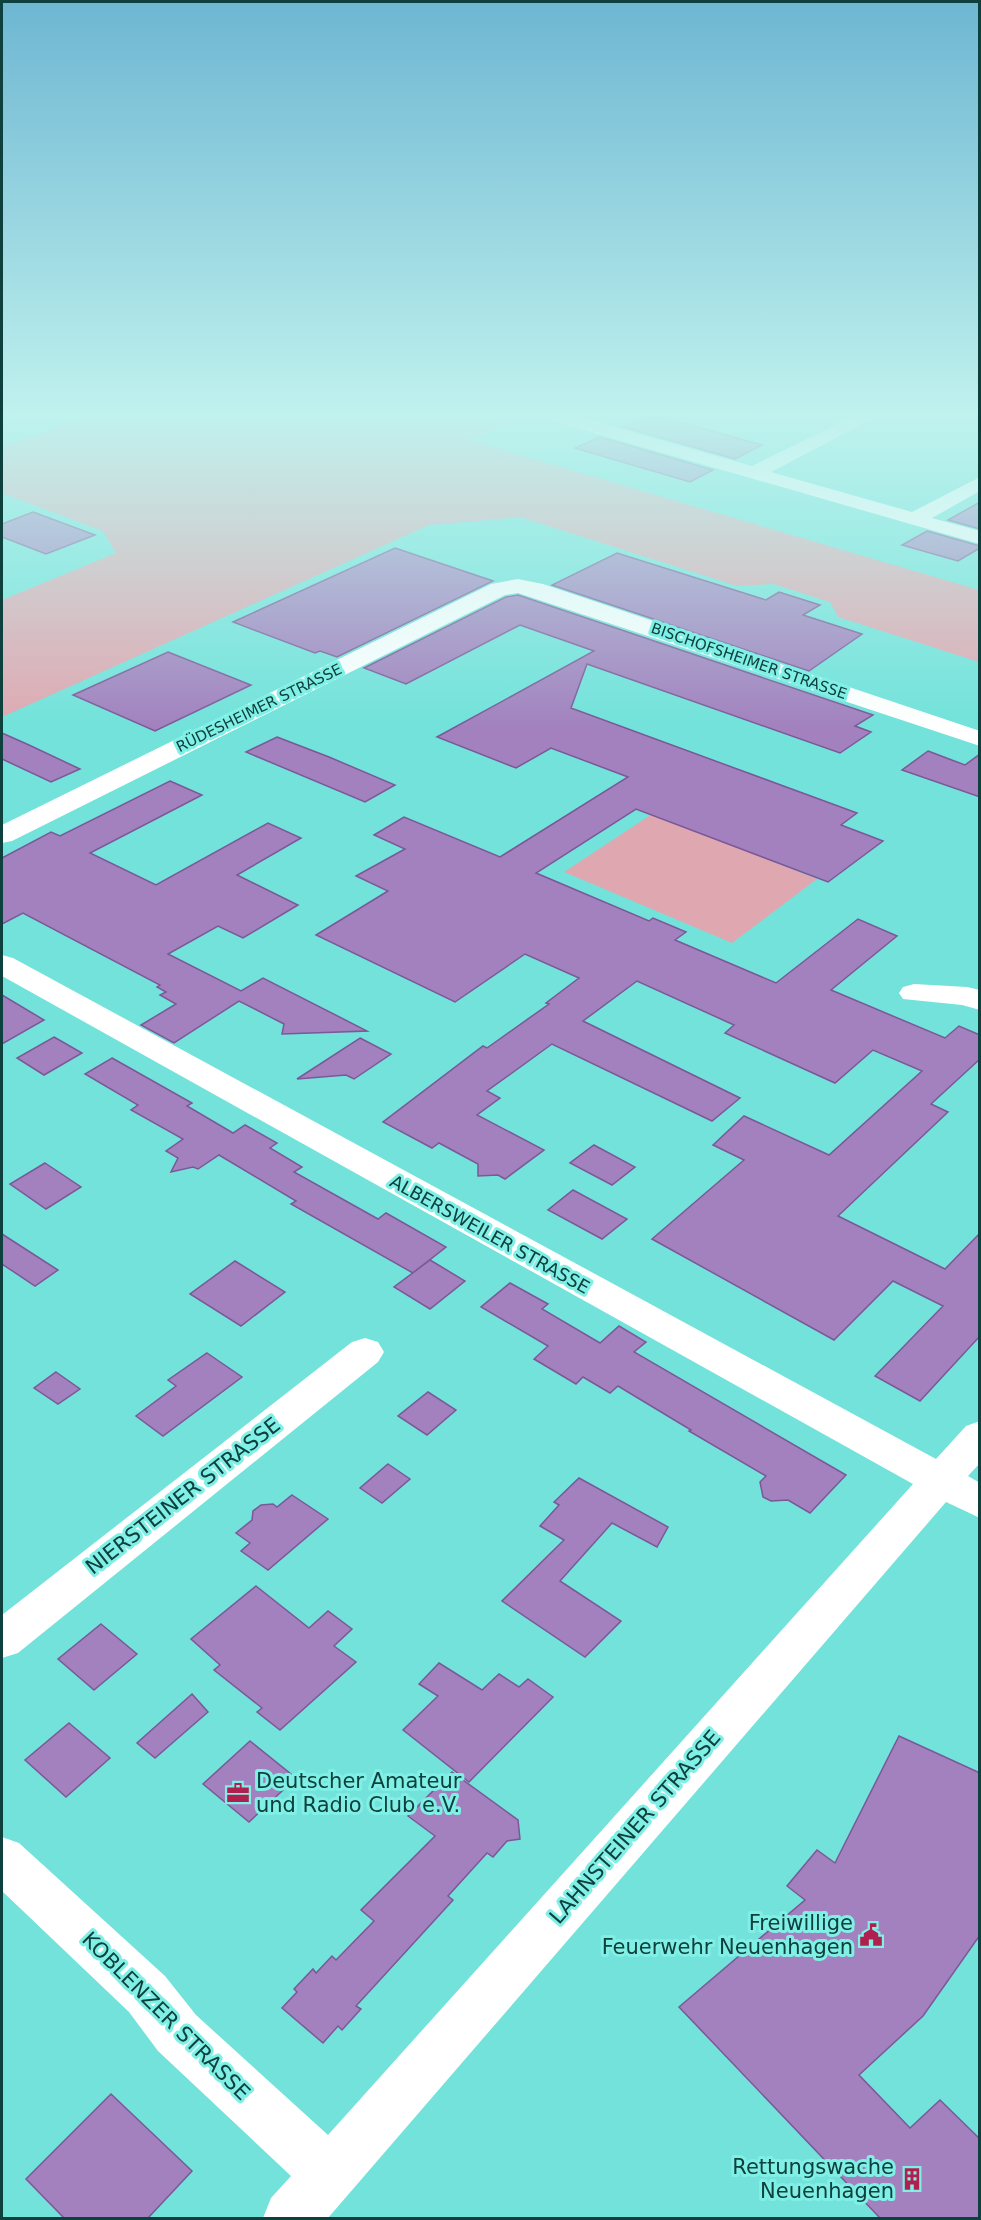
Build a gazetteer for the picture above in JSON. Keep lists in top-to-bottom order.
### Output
{
  "streets": {
    "street": [
      "BISCHOFSHEIMER STRASSE",
      "RÜDESHEIMER STRASSE",
      "ALBERSWEILER STRASSE",
      "NIERSTEINER STRASSE",
      "LAHNSTEINER STRASSE",
      "KOBLENZER STRASSE"
    ]
  },
  "crossings": [
    ["BISCHOFSHEIMER STRASSE", "RÜDESHEIMER STRASSE"],
    ["ALBERSWEILER STRASSE", "LAHNSTEINER STRASSE"],
    ["LAHNSTEINER STRASSE", "KOBLENZER STRASSE"]
  ],
  "places": {
    "office": ["Deutscher Amateur und Radio Club e.V."],
    "public building": ["Freiwillige Feuerwehr Neuenhagen"],
    "building": ["Rettungswache Neuenhagen"]
  }
}
